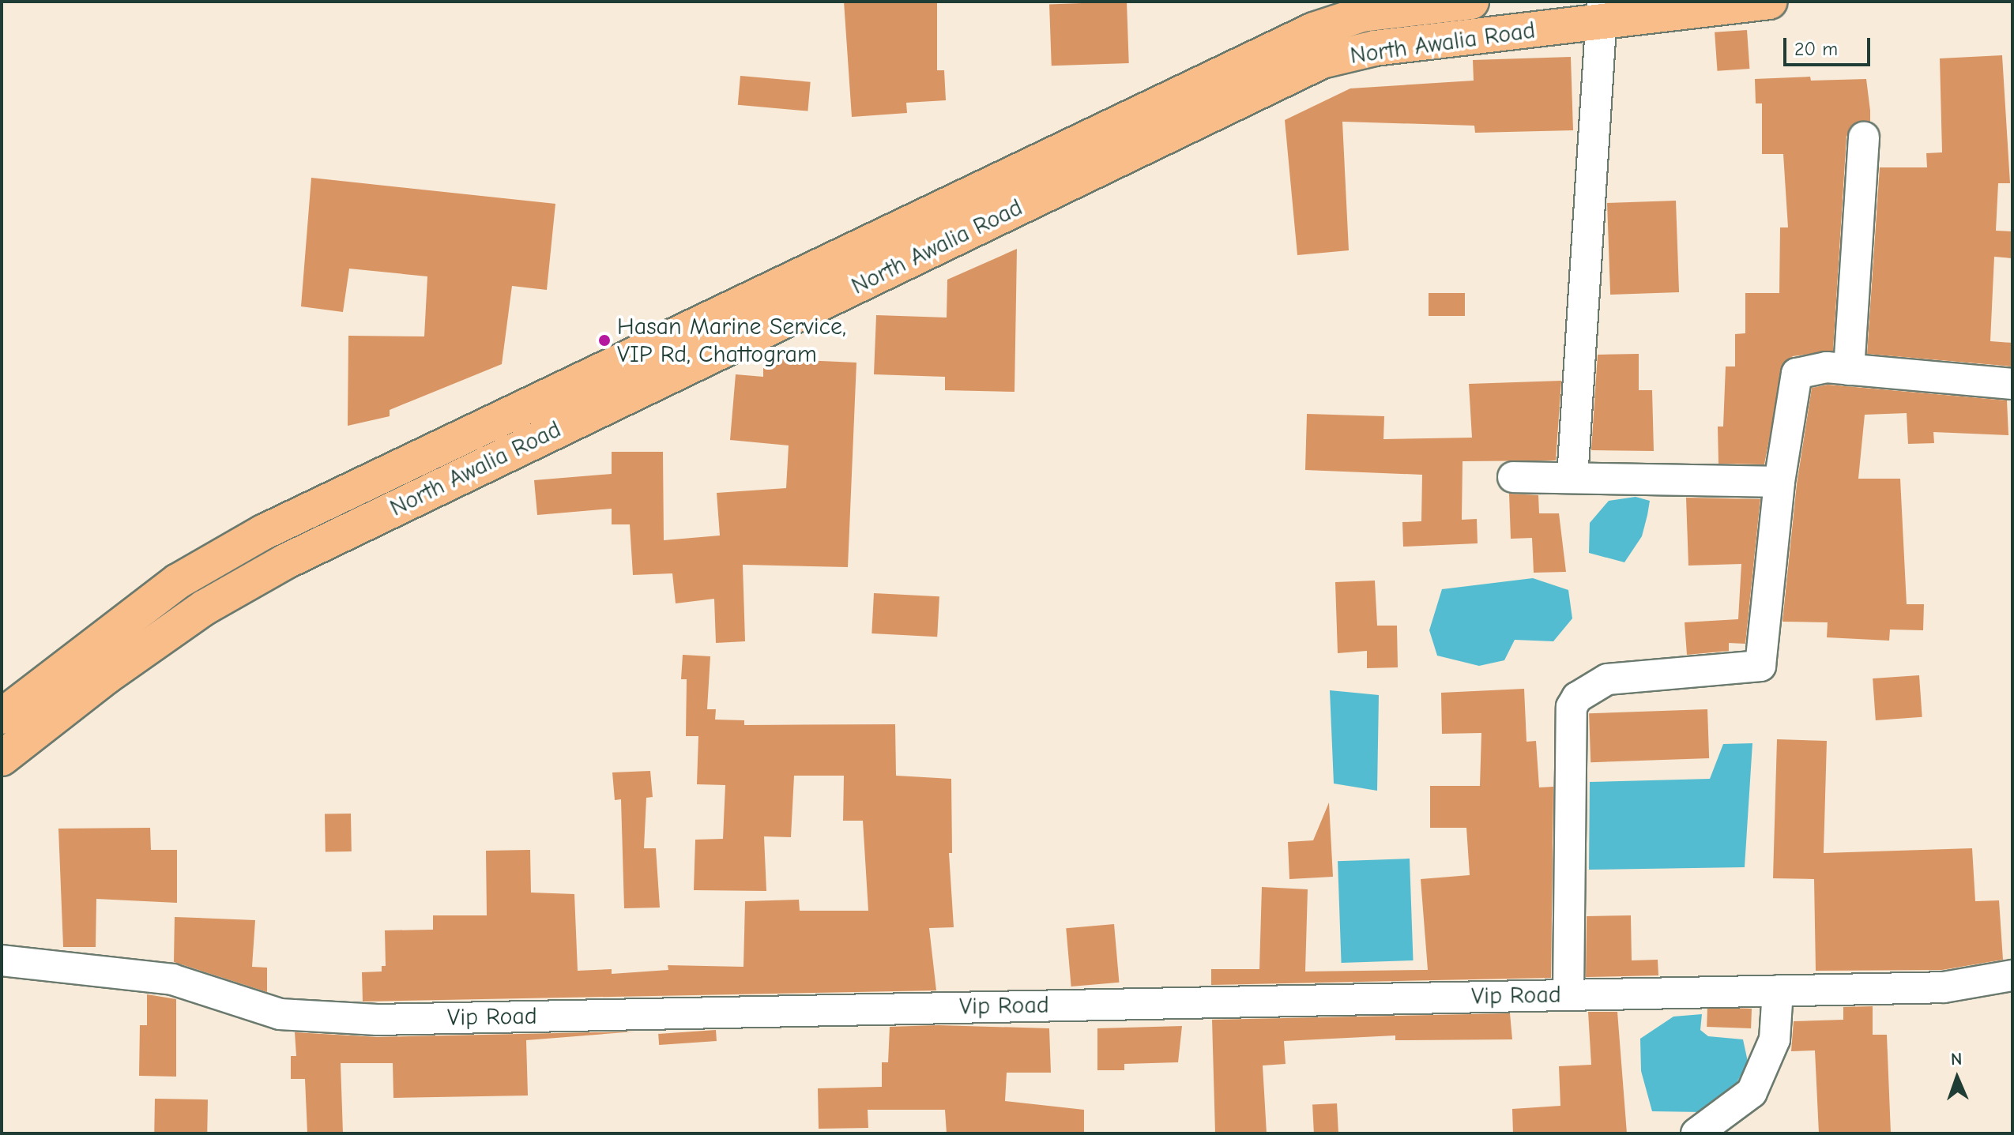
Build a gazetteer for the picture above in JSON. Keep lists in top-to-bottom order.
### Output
{
  "streets": {
    "main road": ["North Awalia Road"],
    "street": ["Vip Road"]
  },
  "places": ["Hasan Marine Service, VIP Rd, Chattogram"],
  "scale_bar": "20 m",
  "north": "top"
}
